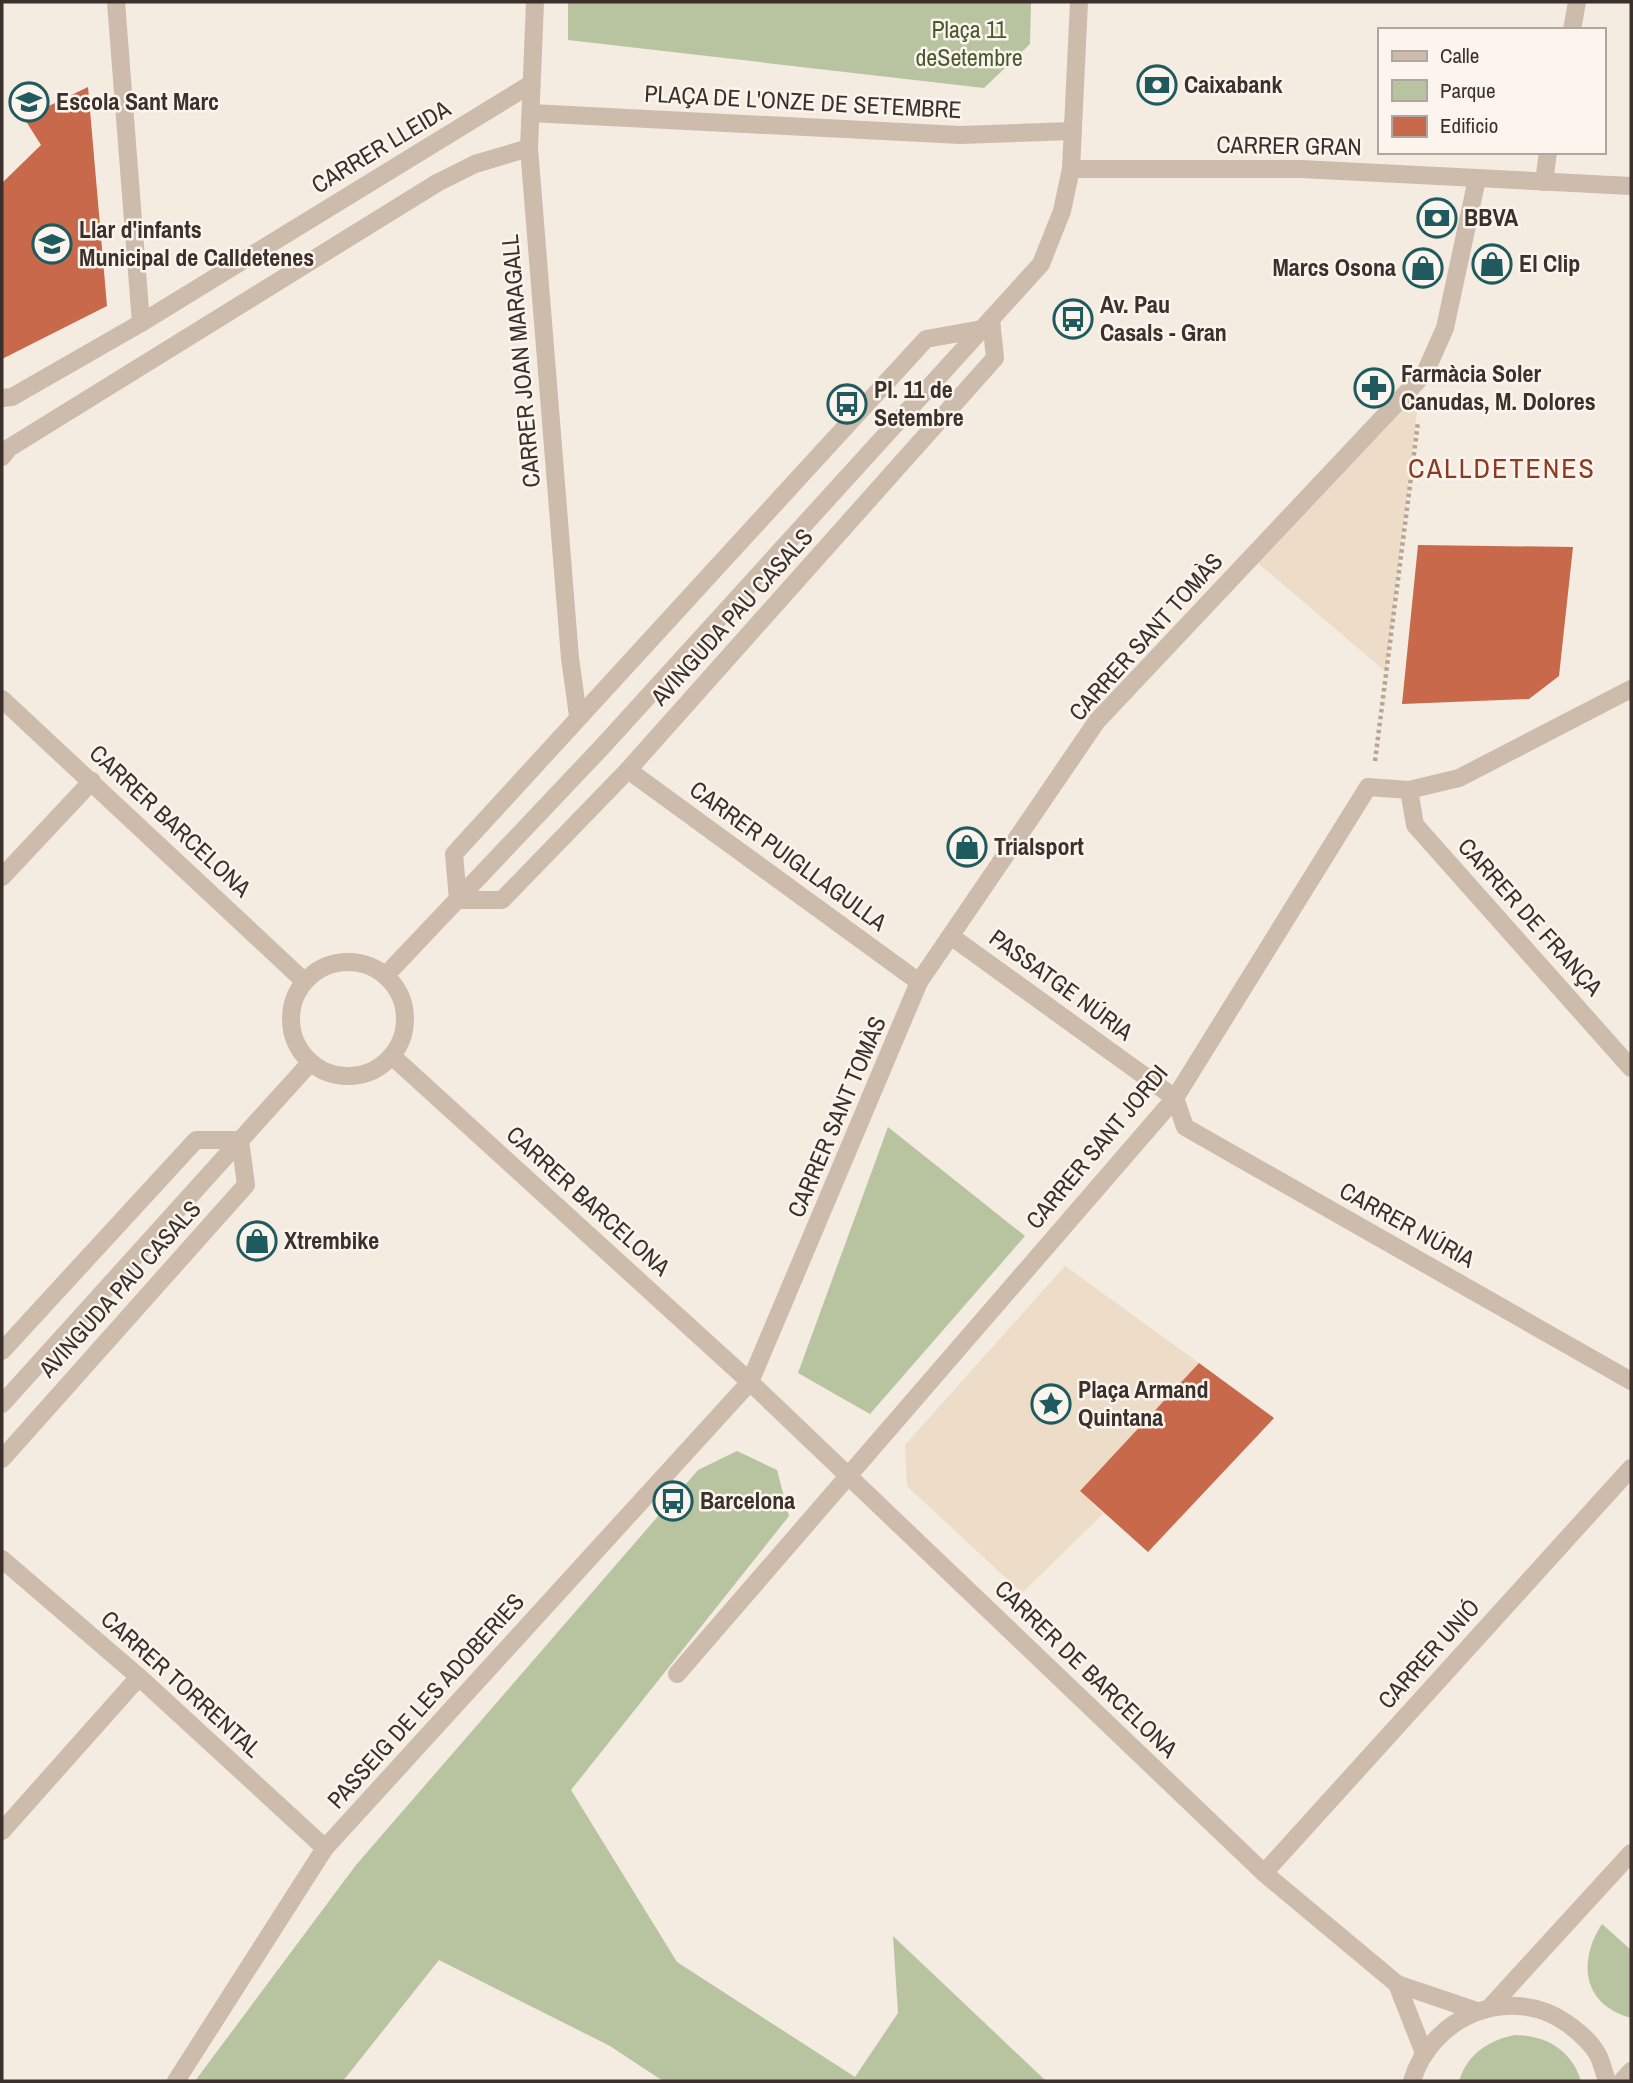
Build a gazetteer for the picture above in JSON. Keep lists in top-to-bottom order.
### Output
{
  "streets": {
    "street": [
      "PLAÇA DE L'ONZE DE SETEMBRE",
      "CARRER GRAN",
      "CARRER LLEIDA",
      "CARRER JOAN MARAGALL",
      "AVINGUDA PAU CASALS",
      "CARRER SANT TOMÀS",
      "CARRER BARCELONA",
      "CARRER PUIGLLAGULLA",
      "CARRER DE FRANÇA",
      "PASSATGE NÚRIA",
      "CARRER SANT JORDI",
      "CARRER NÚRIA",
      "CARRER UNIÓ",
      "CARRER DE BARCELONA",
      "CARRER TORRENTAL",
      "PASSEIG DE LES ADOBERIES"
    ]
  },
  "crossings": [
    ["PLAÇA DE L'ONZE DE SETEMBRE", "CARRER JOAN MARAGALL"],
    ["PLAÇA DE L'ONZE DE SETEMBRE", "AVINGUDA PAU CASALS"],
    ["CARRER GRAN", "AVINGUDA PAU CASALS"],
    ["CARRER GRAN", "CARRER SANT TOMÀS"],
    ["CARRER LLEIDA", "CARRER JOAN MARAGALL"],
    ["CARRER JOAN MARAGALL", "AVINGUDA PAU CASALS"],
    ["AVINGUDA PAU CASALS", "CARRER BARCELONA"],
    ["AVINGUDA PAU CASALS", "CARRER PUIGLLAGULLA"],
    ["CARRER SANT TOMÀS", "CARRER BARCELONA"],
    ["CARRER SANT TOMÀS", "CARRER PUIGLLAGULLA"],
    ["CARRER SANT TOMÀS", "PASSATGE NÚRIA"],
    ["CARRER SANT TOMÀS", "CARRER DE BARCELONA"],
    ["CARRER SANT TOMÀS", "PASSEIG DE LES ADOBERIES"],
    ["CARRER BARCELONA", "CARRER DE BARCELONA"],
    ["CARRER BARCELONA", "PASSEIG DE LES ADOBERIES"],
    ["PASSATGE NÚRIA", "CARRER SANT JORDI"],
    ["PASSATGE NÚRIA", "CARRER NÚRIA"],
    ["CARRER SANT JORDI", "CARRER NÚRIA"],
    ["CARRER SANT JORDI", "CARRER DE BARCELONA"],
    ["CARRER UNIÓ", "CARRER DE BARCELONA"],
    ["CARRER DE BARCELONA", "PASSEIG DE LES ADOBERIES"],
    ["CARRER TORRENTAL", "PASSEIG DE LES ADOBERIES"]
  ],
  "districts": ["CALLDETENES"],
  "parks": ["Plaça 11 deSetembre"],
  "places": {
    "bank": ["Caixabank", "BBVA"],
    "school or university": ["Escola Sant Marc", "Llar d'infants Municipal de Calldetenes"],
    "shop": [
      "El Clip",
      "Marcs Osona",
      "Trialsport",
      "Xtrembike"
    ],
    "bus stop": ["Av. Pau Casals - Gran", "Pl. 11 de Setembre", "Barcelona"],
    "pharmacy": ["Farmàcia Soler Canudas, M. Dolores"],
    "place": ["Plaça Armand Quintana"]
  },
  "legend": ["Calle", "Parque", "Edificio"]
}
